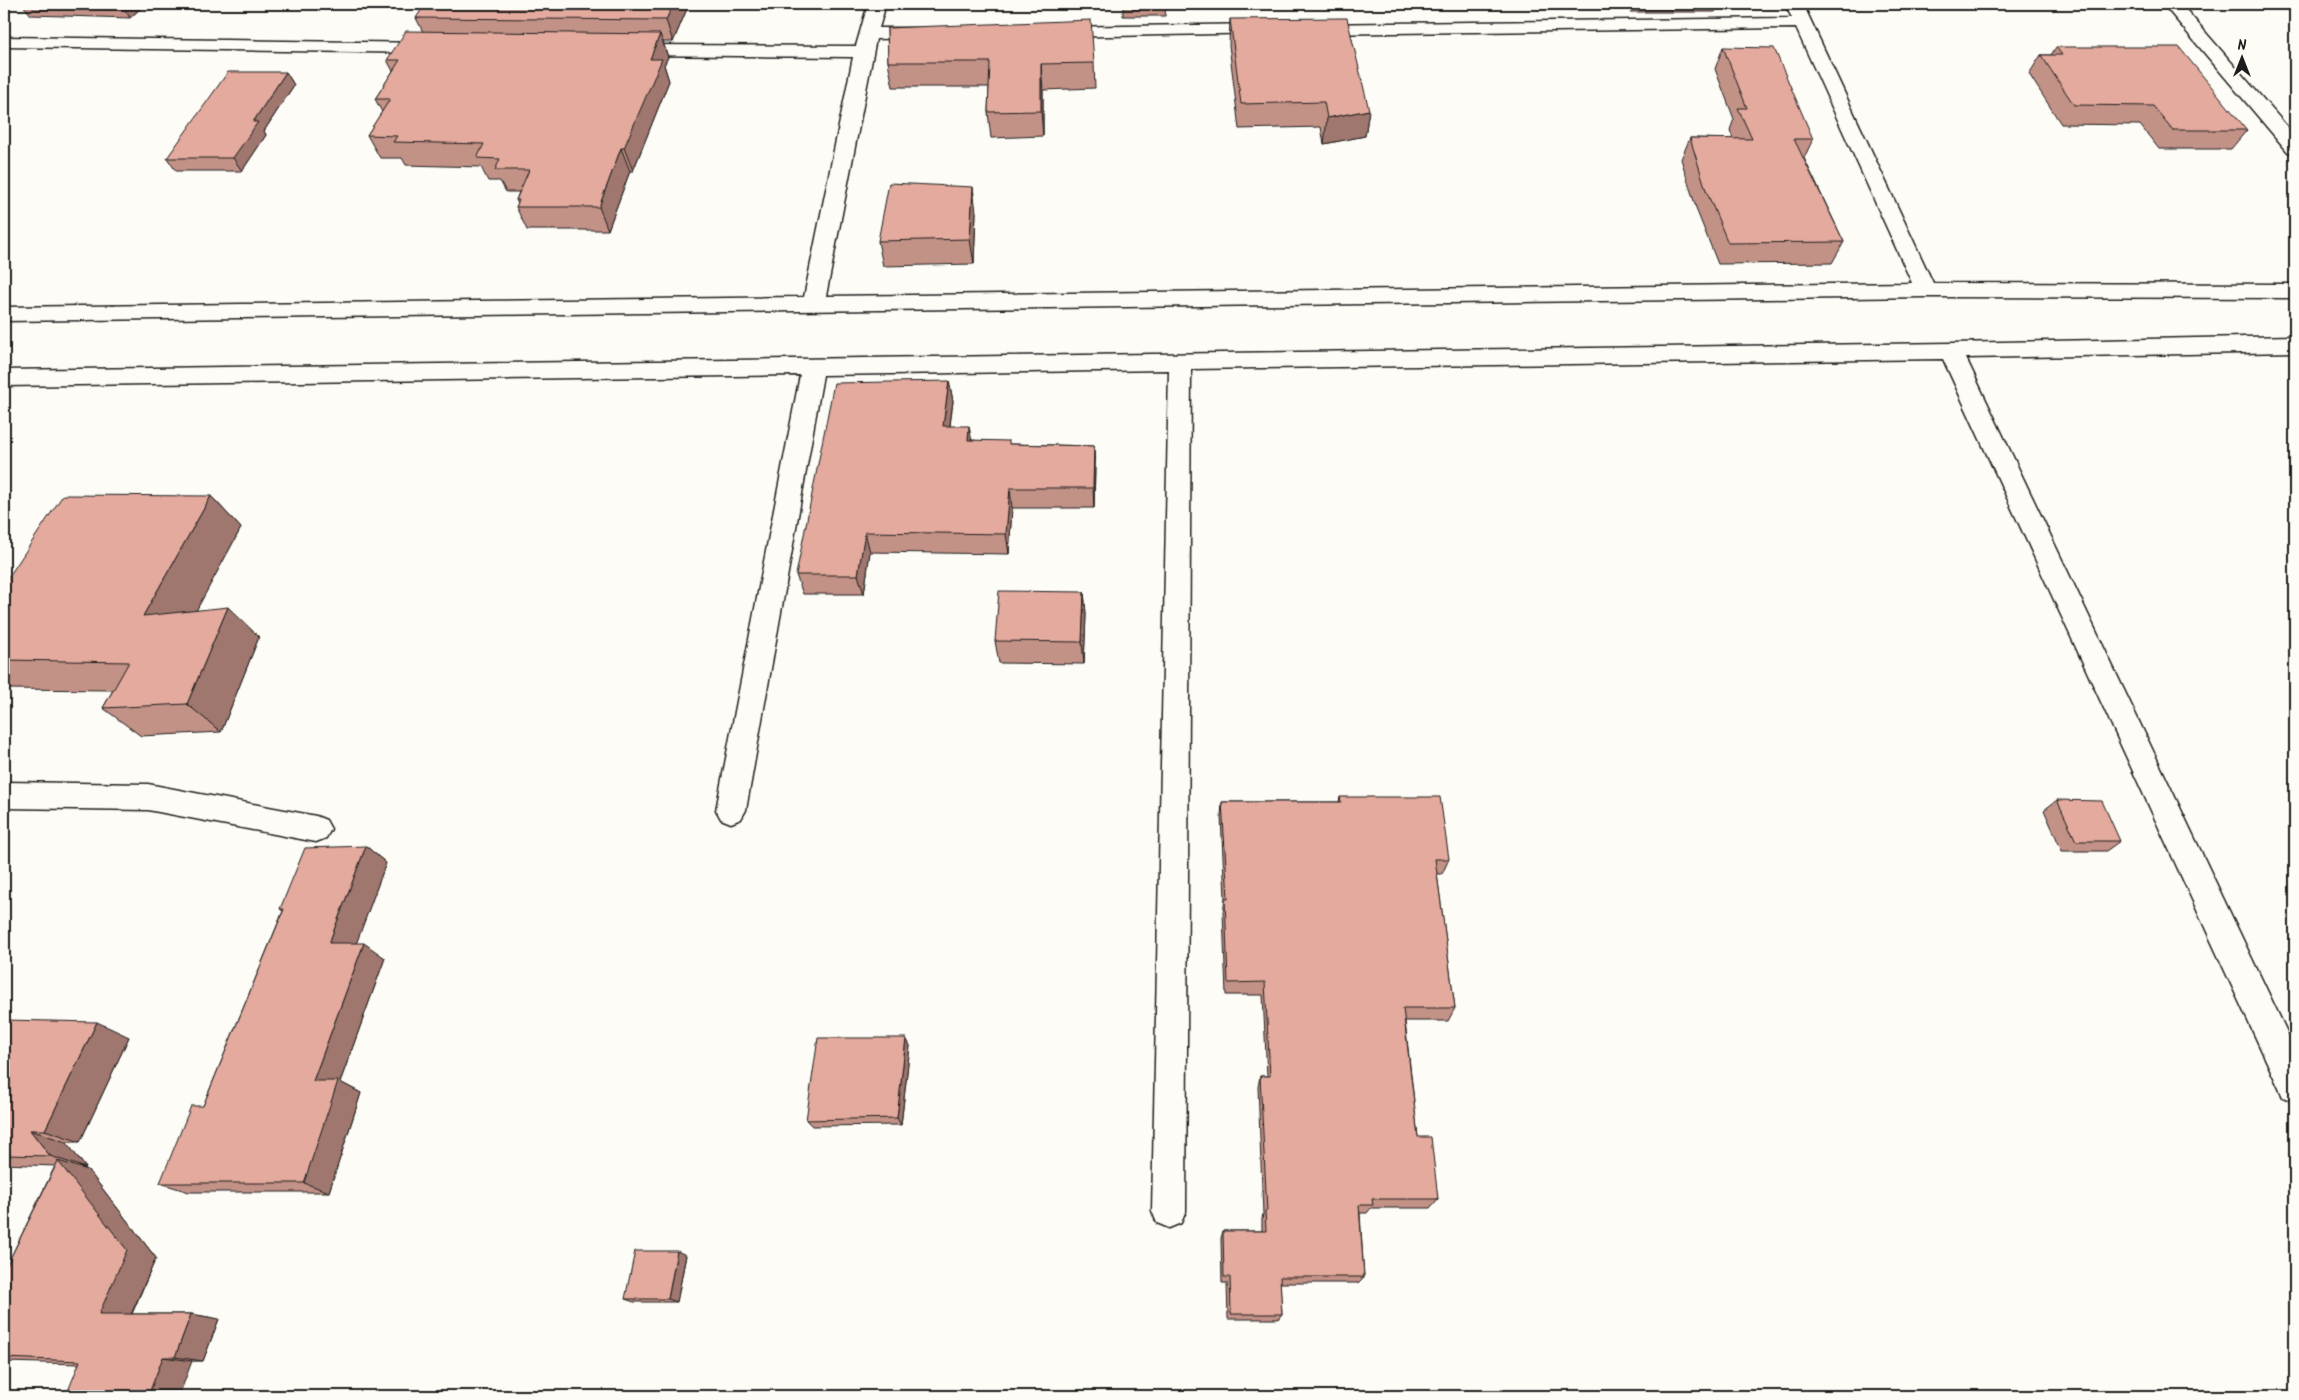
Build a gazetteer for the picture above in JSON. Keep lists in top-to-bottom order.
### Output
{
  "north": "top"
}
